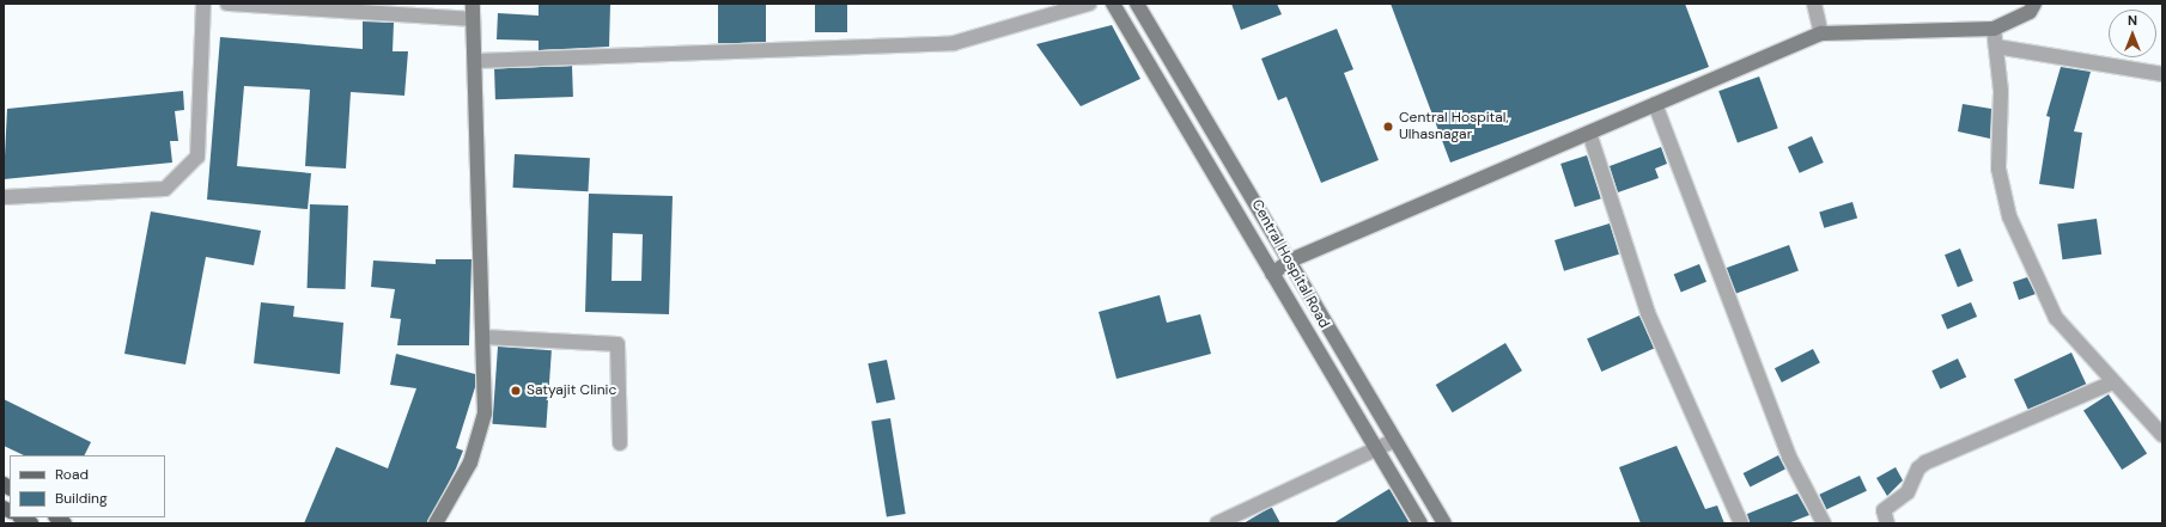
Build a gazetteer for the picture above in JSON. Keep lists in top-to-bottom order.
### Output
{
  "streets": {
    "street": ["Central Hospital Road"]
  },
  "places": ["Central Hospital, Ulhasnagar", "Satyajit Clinic"],
  "legend": ["Road", "Building"],
  "north": "top"
}
